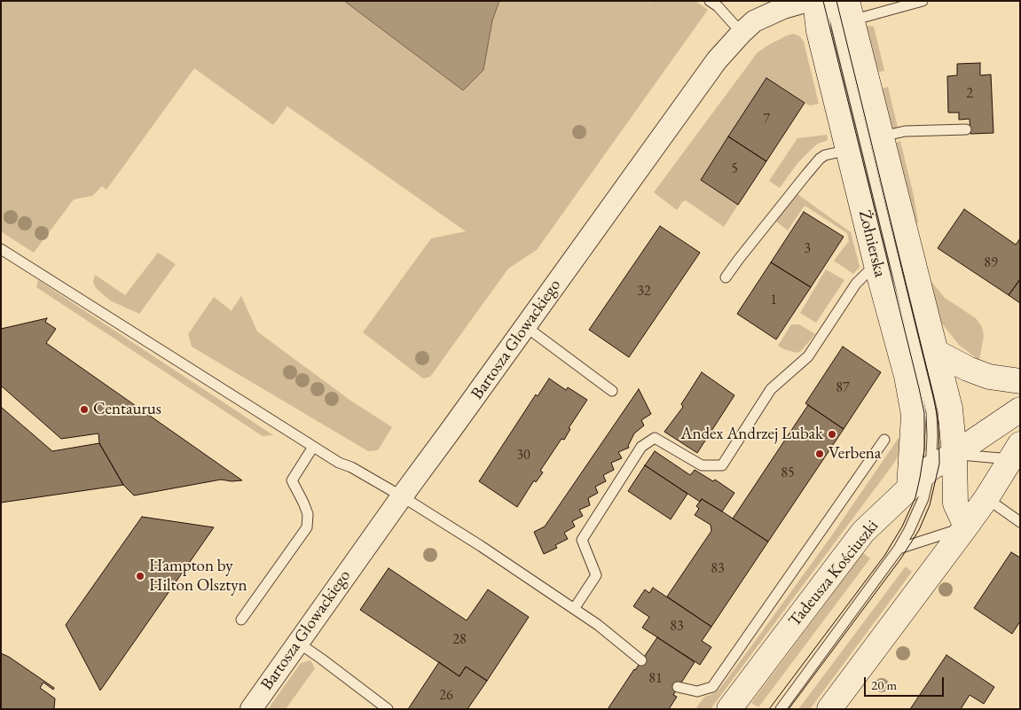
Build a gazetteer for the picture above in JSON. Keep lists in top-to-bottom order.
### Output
{
  "streets": {
    "street": ["Żołnierska", "Bartosza Głowackiego", "Tadeusza Kościuszki"]
  },
  "crossings": [
    ["Żołnierska", "Tadeusza Kościuszki"]
  ],
  "places": [
    "Centaurus",
    "Andex Andrzej Lubak",
    "Verbena",
    "Hampton by Hilton Olsztyn"
  ],
  "house_numbers": [
    "2",
    "7",
    "5",
    "3",
    "89",
    "32",
    "1",
    "87",
    "30",
    "85",
    "83",
    "83",
    "28",
    "81",
    "26"
  ],
  "scale_bar": "20 m"
}
